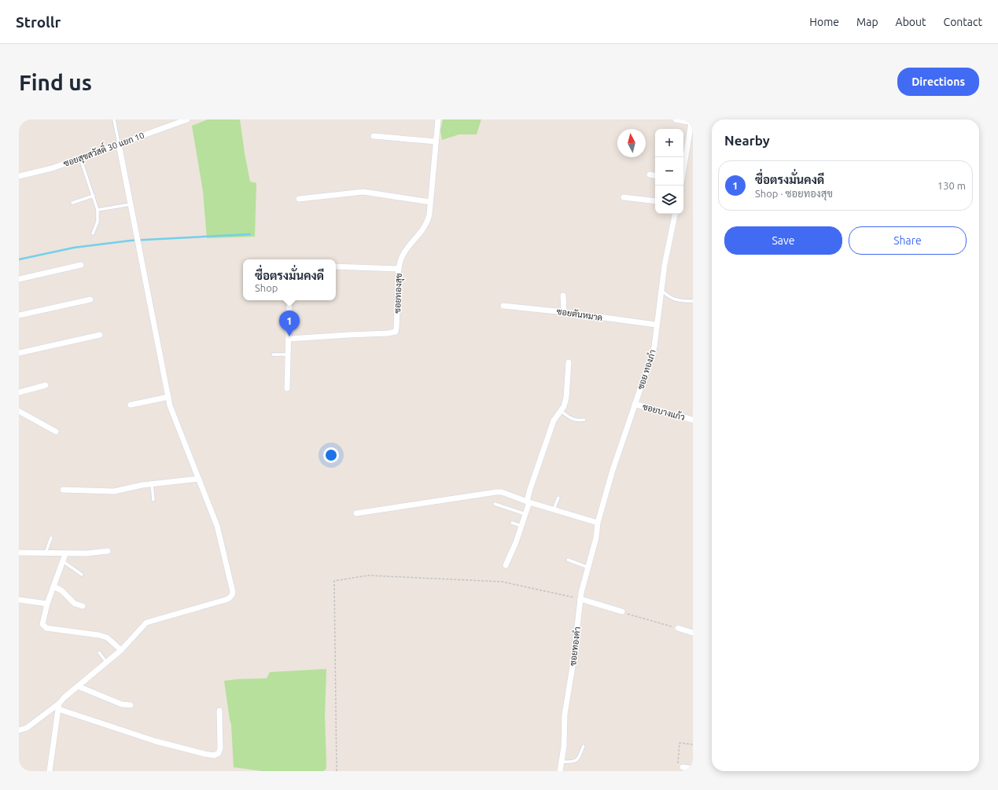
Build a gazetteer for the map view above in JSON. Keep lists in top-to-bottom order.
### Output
{
  "streets": {
    "street": [
      "ซอยสุขสวัสดิ์ 30 แยก 10",
      "ซอยทองสุข",
      "ซอยตันหมาด",
      "ซอย ทองภํา",
      "ซอยบางแก้ว",
      "ซอยทองคำ"
    ]
  },
  "crossings": [
    ["ซอยตันหมาด", "ซอย ทองภํา"],
    ["ซอย ทองภํา", "ซอยบางแก้ว"],
    ["ซอย ทองภํา", "ซอยทองคำ"]
  ],
  "north": "top",
  "page": {
    "header": "Strollr",
    "nav": [
      "Home",
      "Map",
      "About",
      "Contact"
    ],
    "buttons": [
      "Directions",
      ["Save", "Share"]
    ],
    "title": "Find us",
    "heading": "Nearby",
    "map_buttons": ["+", "−"],
    "list": [
      {
        "mark": "1",
        "name": "ซื่อตรงมั่นคงดี",
        "note": "Shop · ซอยทองสุข",
        "value": "130 m"
      }
    ],
    "popup": ["ซื่อตรงมั่นคงดี", "Shop"],
    "pins": "1"
  }
}
